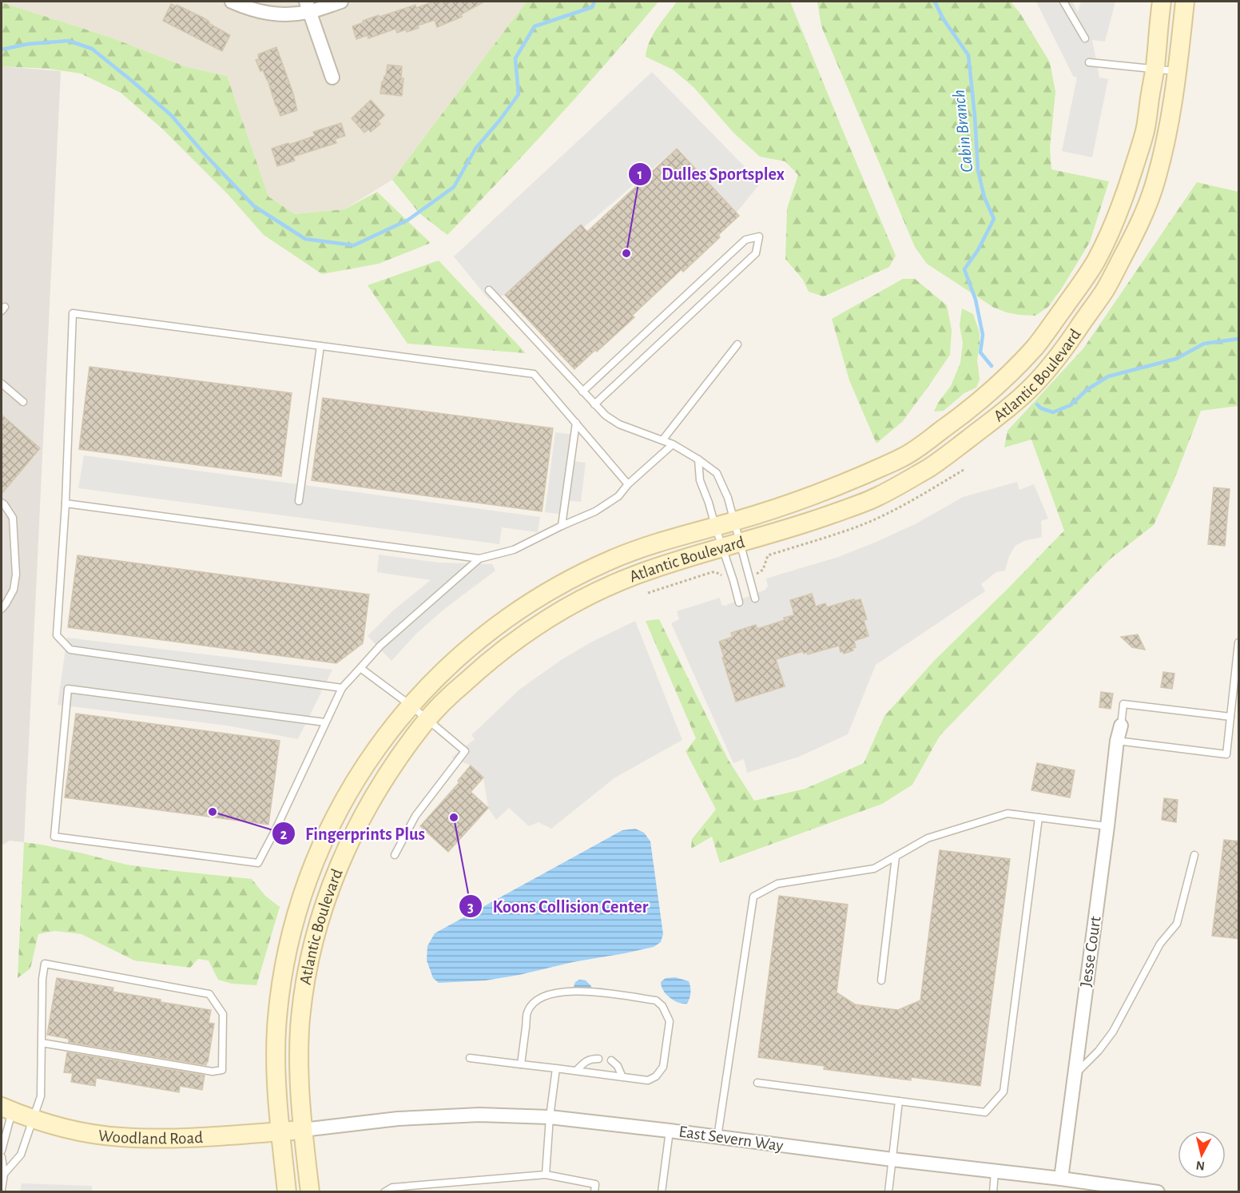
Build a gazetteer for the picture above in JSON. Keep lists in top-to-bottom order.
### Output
{
  "streets": {
    "main road": ["Atlantic Boulevard", "Woodland Road"],
    "street": ["Jesse Court", "East Severn Way"]
  },
  "crossings": [
    ["Atlantic Boulevard", "Woodland Road"],
    ["Atlantic Boulevard", "East Severn Way"],
    ["Jesse Court", "East Severn Way"],
    ["Woodland Road", "East Severn Way"]
  ],
  "water": ["Cabin Branch"],
  "places": ["Dulles Sportsplex", "Fingerprints Plus", "Koons Collision Center"],
  "north": "bottom"
}
